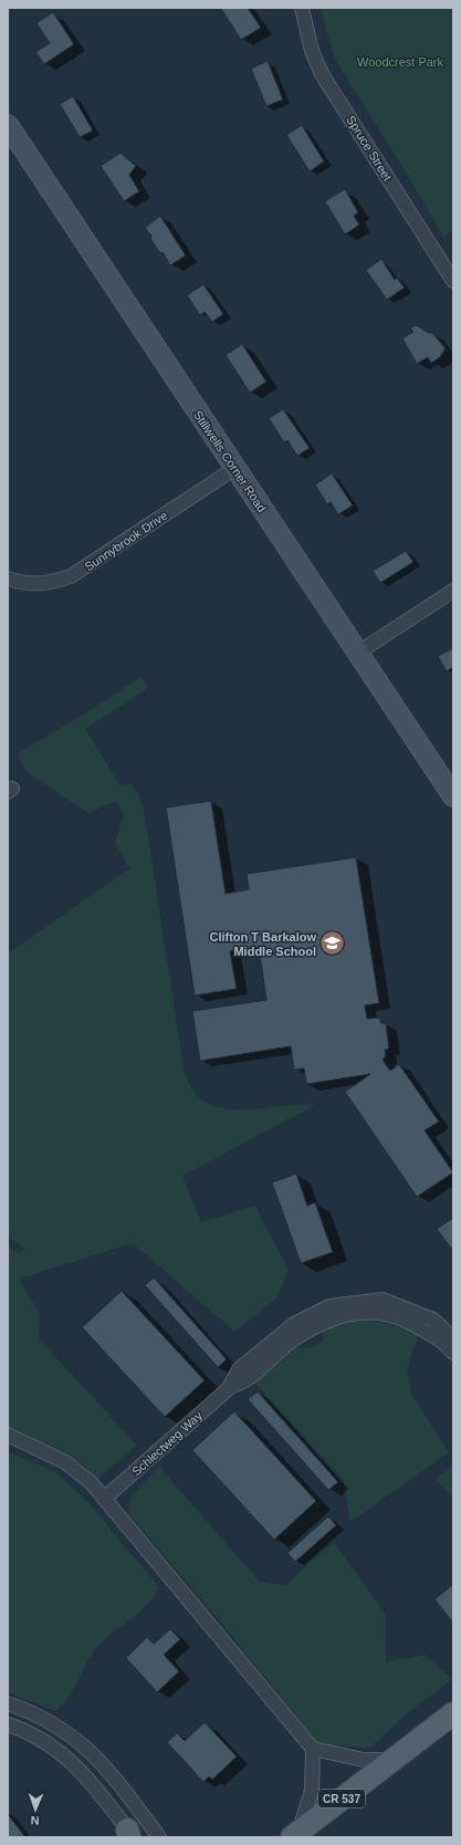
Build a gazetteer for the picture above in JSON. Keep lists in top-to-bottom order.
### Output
{
  "streets": {
    "main road": ["CR 537"],
    "street": [
      "Spruce Street",
      "Stillwells Corner Road",
      "Sunnybrook Drive",
      "Schlectweg Way"
    ]
  },
  "crossings": [
    ["Stillwells Corner Road", "Sunnybrook Drive"]
  ],
  "parks": ["Woodcrest Park"],
  "places": {
    "school or university": ["Clifton T Barkalow Middle School"]
  },
  "north": "bottom"
}
